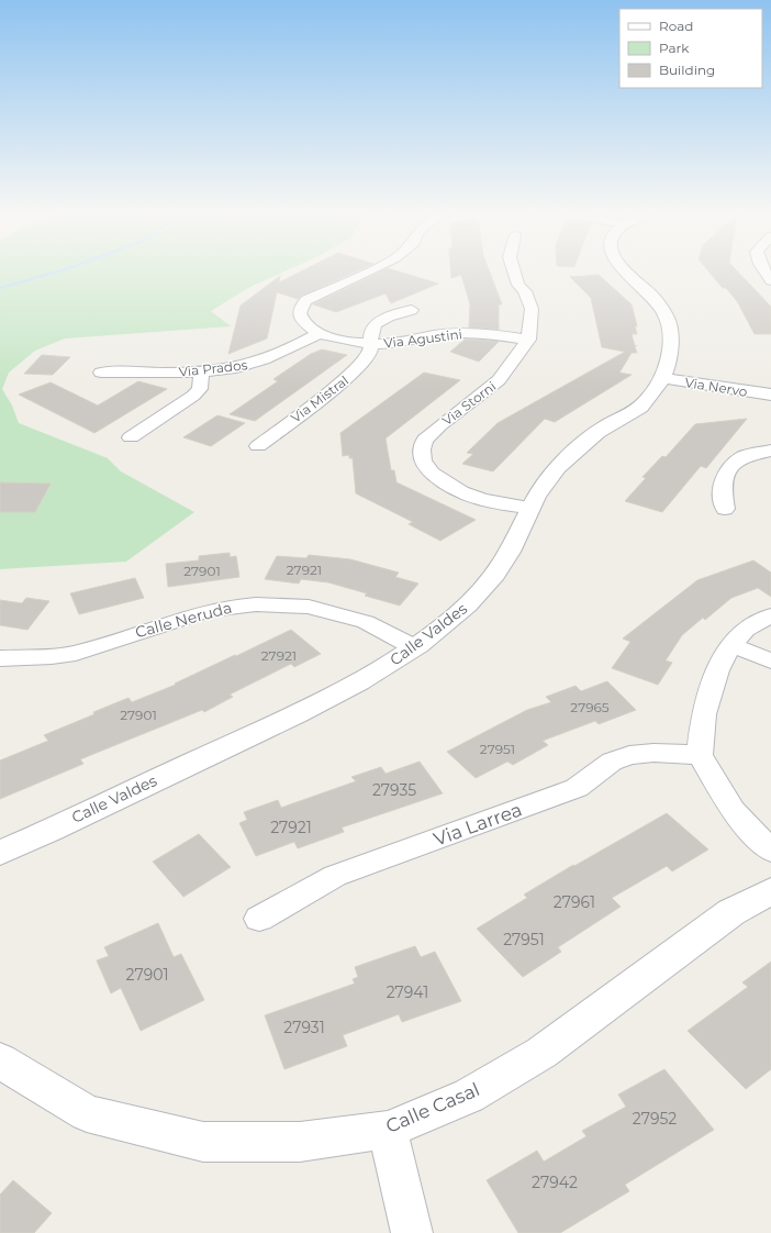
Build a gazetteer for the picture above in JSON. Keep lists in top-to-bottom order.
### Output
{
  "streets": {
    "street": [
      "Via Agustini",
      "Via Prados",
      "Via Nervo",
      "Via Mistral",
      "Via Storni",
      "Calle Neruda",
      "Calle Valdes",
      "Via Larrea",
      "Calle Casal"
    ]
  },
  "crossings": [
    ["Via Agustini", "Via Prados"],
    ["Via Agustini", "Via Mistral"],
    ["Via Agustini", "Via Storni"],
    ["Via Nervo", "Calle Valdes"],
    ["Via Storni", "Calle Valdes"],
    ["Calle Neruda", "Calle Valdes"]
  ],
  "house_numbers": [
    "27921",
    "27901",
    "27921",
    "27965",
    "27901",
    "27951",
    "27935",
    "27921",
    "27961",
    "27951",
    "27901",
    "27941",
    "27931",
    "27952",
    "27942"
  ],
  "legend": ["Road", "Park", "Building"]
}
